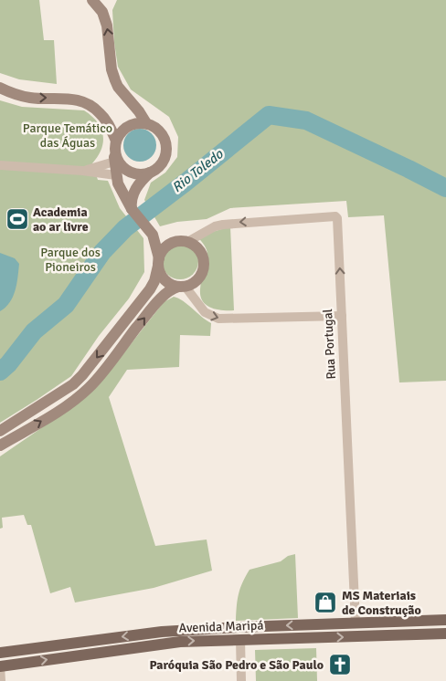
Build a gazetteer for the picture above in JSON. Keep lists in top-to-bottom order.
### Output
{
  "streets": {
    "main road": ["Avenida Maripá"],
    "street": ["Rua Portugal"]
  },
  "crossings": [
    ["Rua Portugal", "Avenida Maripá"]
  ],
  "water": ["Rio Toledo"],
  "parks": ["Parque Temático das Águas", "Parque dos Pioneiros"],
  "places": {
    "sports": ["Academia ao ar livre"],
    "shop": ["MS Materiais de Construção"],
    "church": ["Paróquia São Pedro e São Paulo"]
  }
}
